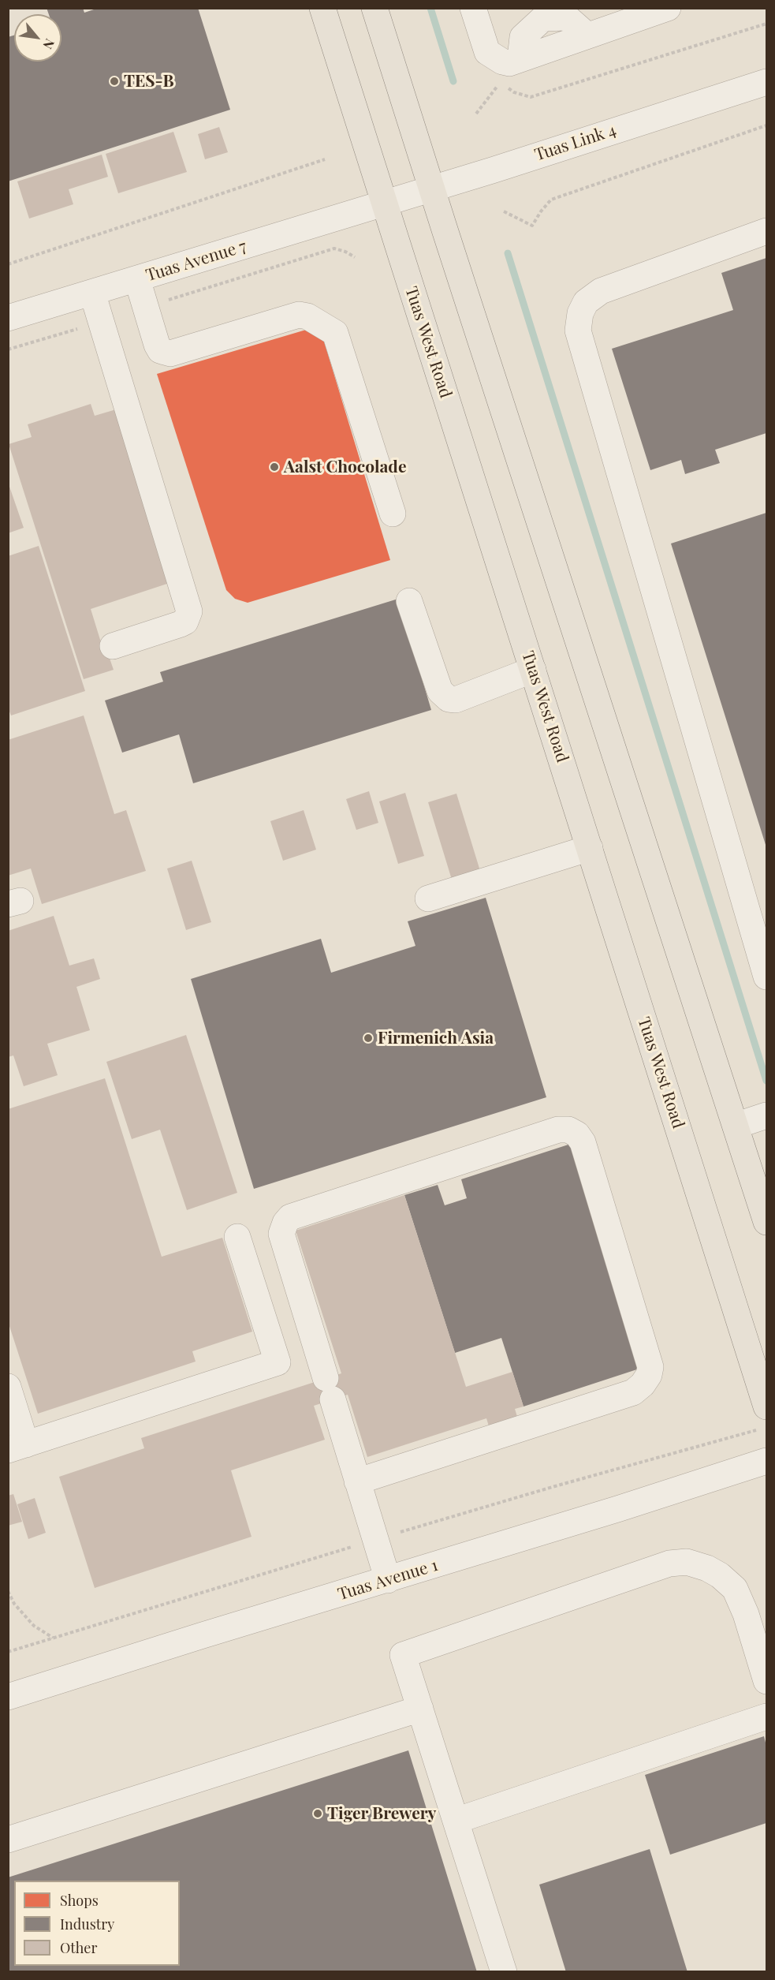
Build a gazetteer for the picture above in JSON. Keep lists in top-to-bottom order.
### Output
{
  "streets": {
    "main road": ["Tuas West Road"],
    "street": ["Tuas Link 4", "Tuas Avenue 7", "Tuas Avenue 1"]
  },
  "crossings": [
    ["Tuas Link 4", "Tuas Avenue 7"],
    ["Tuas Link 4", "Tuas West Road"],
    ["Tuas Avenue 7", "Tuas West Road"]
  ],
  "places": [
    "TES-B",
    "Aalst Chocolade",
    "Firmenich Asia",
    "Tiger Brewery"
  ],
  "legend": ["Shops", "Industry", "Other"],
  "north": "bottom right"
}
